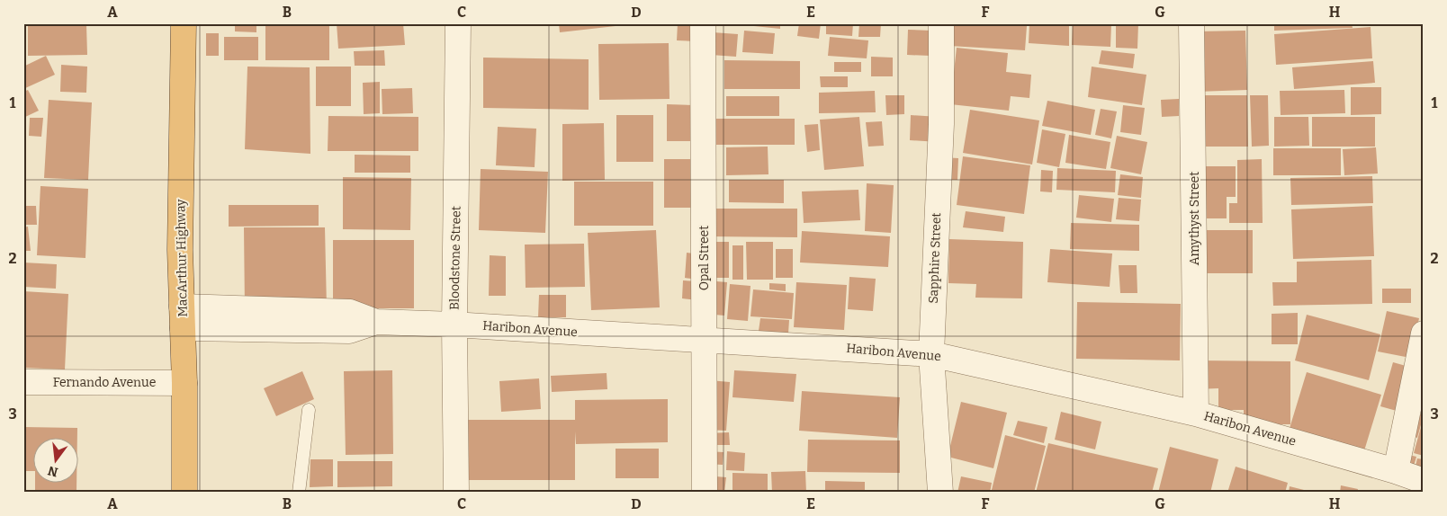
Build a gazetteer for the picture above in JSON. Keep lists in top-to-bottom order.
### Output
{
  "streets": {
    "highway": ["MacArthur Highway"],
    "street": [
      "Amythyst Street",
      "Bloodstone Street",
      "Opal Street",
      "Sapphire Street",
      "Haribon Avenue",
      "Fernando Avenue"
    ]
  },
  "crossings": [
    ["Amythyst Street", "Haribon Avenue"],
    ["MacArthur Highway", "Haribon Avenue"],
    ["MacArthur Highway", "Fernando Avenue"],
    ["Bloodstone Street", "Haribon Avenue"],
    ["Opal Street", "Haribon Avenue"],
    ["Sapphire Street", "Haribon Avenue"]
  ],
  "north": "bottom",
  "grid": {
    "columns": [
      "A",
      "B",
      "C",
      "D",
      "E",
      "F",
      "G",
      "H"
    ],
    "rows": ["1", "2", "3"]
  }
}
